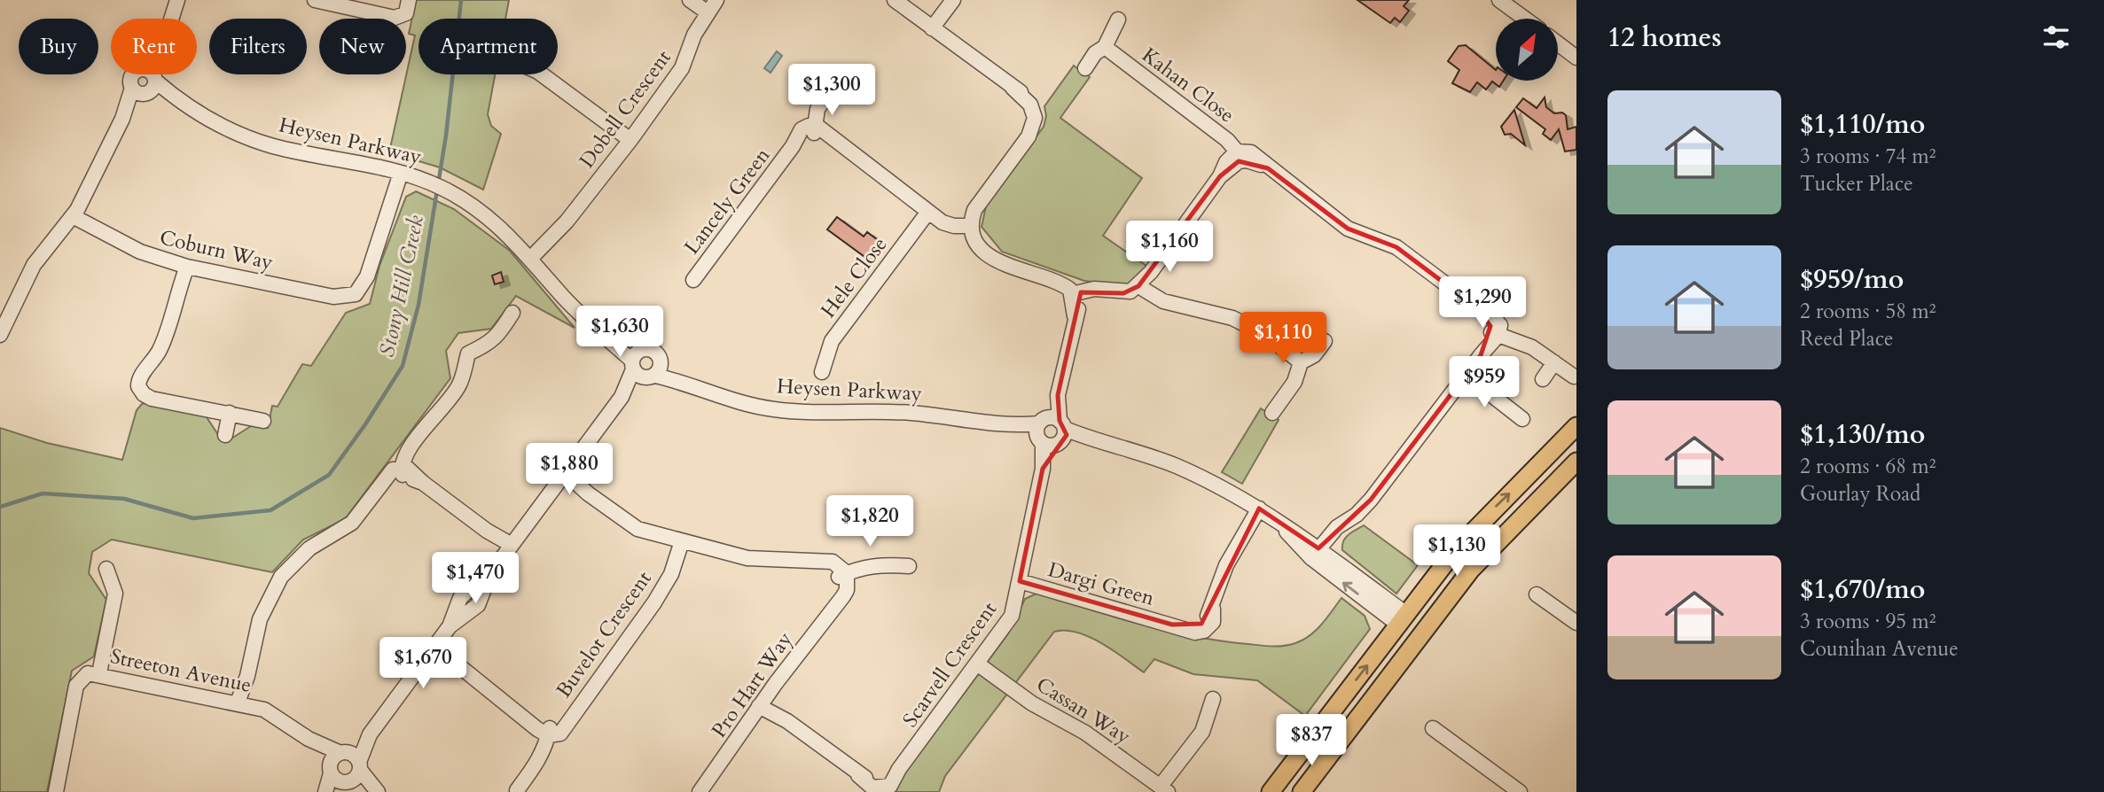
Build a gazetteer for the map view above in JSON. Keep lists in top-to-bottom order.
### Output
{
  "streets": {
    "street": [
      "Kahan Close",
      "Dobell Crescent",
      "Heysen Parkway",
      "Lancely Green",
      "Coburn Way",
      "Hele Close",
      "Dargi Green",
      "Buvelot Crescent",
      "Scarvell Crescent",
      "Streeton Avenue",
      "Pro Hart Way",
      "Cassan Way"
    ]
  },
  "crossings": [
    ["Dobell Crescent", "Heysen Parkway"],
    ["Heysen Parkway", "Coburn Way"],
    ["Heysen Parkway", "Scarvell Crescent"],
    ["Dargi Green", "Scarvell Crescent"],
    ["Scarvell Crescent", "Pro Hart Way"],
    ["Scarvell Crescent", "Cassan Way"]
  ],
  "water": ["Stony Hill Creek"],
  "north": "top right",
  "page": {
    "heading": "12 homes",
    "chip": [
      "Buy",
      "Rent",
      "Filters",
      "New",
      "Apartment"
    ],
    "price": [
      "$1,300",
      "$1,160",
      "$1,290",
      "$1,630",
      "$1,110",
      "$959",
      "$1,880",
      "$1,820",
      "$1,130",
      "$1,470",
      "$1,670",
      "$837"
    ],
    "list": [
      {
        "name": "$1,110/mo",
        "note": "3 rooms · 74 m² · Tucker Place"
      },
      {
        "name": "$959/mo",
        "note": "2 rooms · 58 m² · Reed Place"
      },
      {
        "name": "$1,130/mo",
        "note": "2 rooms · 68 m² · Gourlay Road"
      },
      {
        "name": "$1,670/mo",
        "note": "3 rooms · 95 m² · Counihan Avenue"
      }
    ]
  }
}
